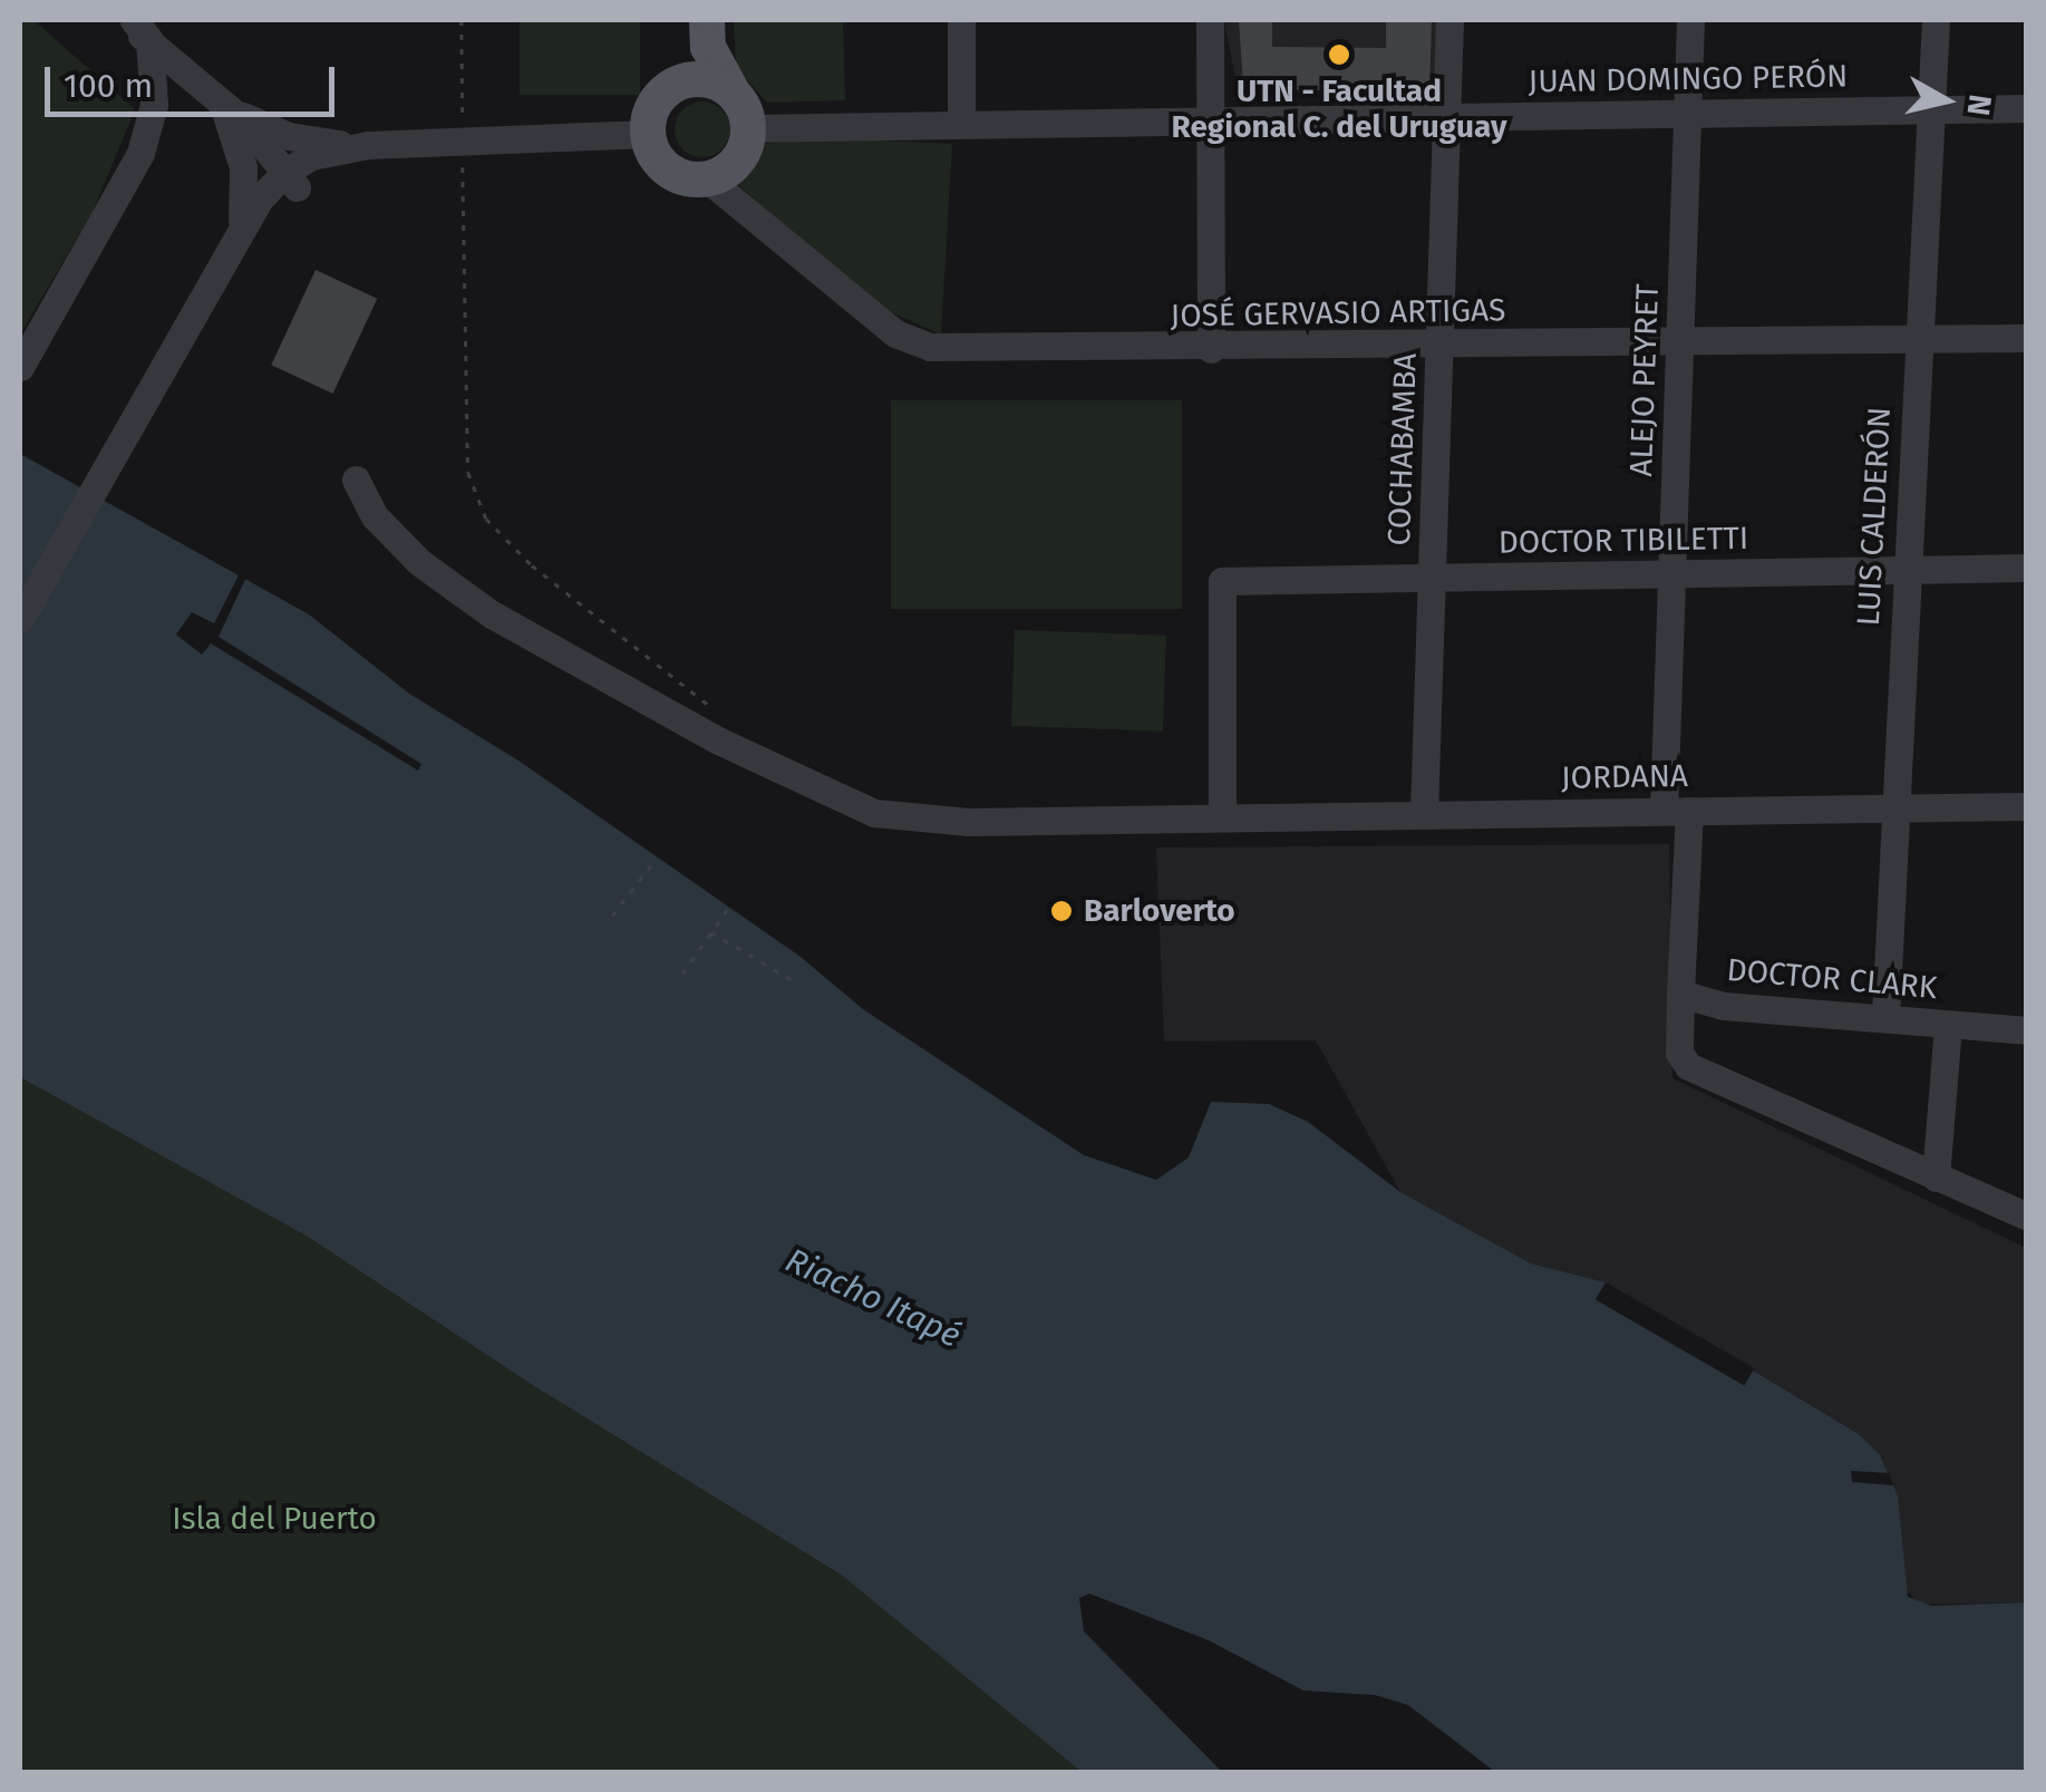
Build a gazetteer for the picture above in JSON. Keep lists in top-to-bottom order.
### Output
{
  "streets": {
    "street": [
      "JUAN DOMINGO PERÓN",
      "JOSÉ GERVASIO ARTIGAS",
      "ALEJO PEYRET",
      "COCHABAMBA",
      "LUIS CALDERÓN",
      "DOCTOR TIBILETTI",
      "JORDANA",
      "DOCTOR CLARK"
    ]
  },
  "crossings": [
    ["JUAN DOMINGO PERÓN", "JOSÉ GERVASIO ARTIGAS"],
    ["JUAN DOMINGO PERÓN", "ALEJO PEYRET"],
    ["JUAN DOMINGO PERÓN", "COCHABAMBA"],
    ["JUAN DOMINGO PERÓN", "LUIS CALDERÓN"],
    ["JOSÉ GERVASIO ARTIGAS", "ALEJO PEYRET"],
    ["JOSÉ GERVASIO ARTIGAS", "COCHABAMBA"],
    ["JOSÉ GERVASIO ARTIGAS", "LUIS CALDERÓN"],
    ["ALEJO PEYRET", "DOCTOR TIBILETTI"],
    ["ALEJO PEYRET", "JORDANA"],
    ["ALEJO PEYRET", "DOCTOR CLARK"],
    ["COCHABAMBA", "DOCTOR TIBILETTI"],
    ["COCHABAMBA", "JORDANA"],
    ["LUIS CALDERÓN", "DOCTOR TIBILETTI"],
    ["LUIS CALDERÓN", "JORDANA"],
    ["LUIS CALDERÓN", "DOCTOR CLARK"],
    ["DOCTOR TIBILETTI", "JORDANA"],
    ["JORDANA", "DOCTOR CLARK"]
  ],
  "water": ["Riacho Itapé"],
  "parks": ["Isla del Puerto"],
  "places": ["UTN - Facultad Regional C. del Uruguay", "Barloverto"],
  "scale_bar": "100 m",
  "north": "right"
}
